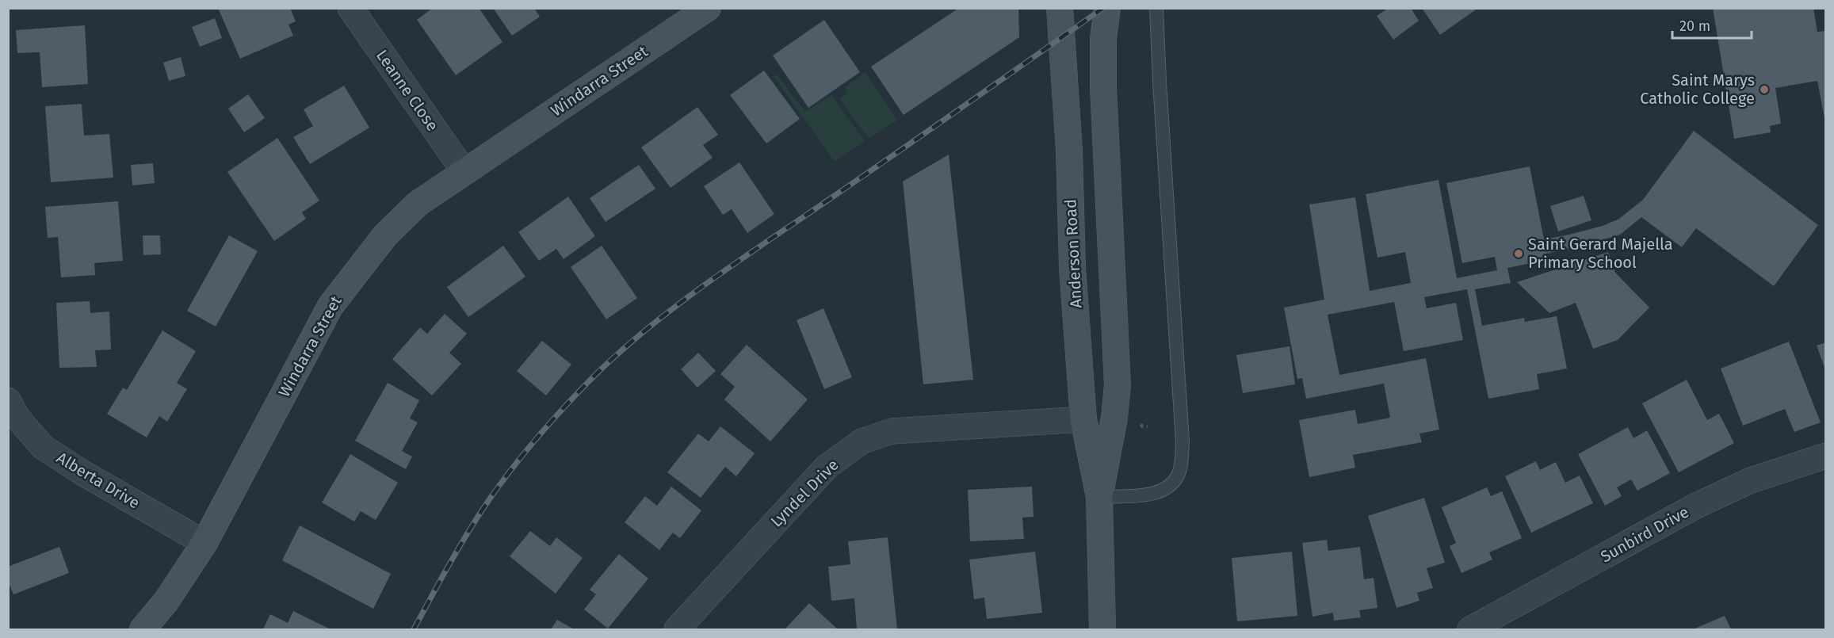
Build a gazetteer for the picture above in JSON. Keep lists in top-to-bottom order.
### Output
{
  "streets": {
    "street": [
      "Windarra Street",
      "Leanne Close",
      "Anderson Road",
      "Alberta Drive",
      "Lyndel Drive",
      "Sunbird Drive"
    ]
  },
  "crossings": [
    ["Windarra Street", "Leanne Close"],
    ["Windarra Street", "Alberta Drive"],
    ["Anderson Road", "Lyndel Drive"]
  ],
  "places": ["Saint Marys Catholic College", "Saint Gerard Majella Primary School"],
  "scale_bar": "20 m"
}
